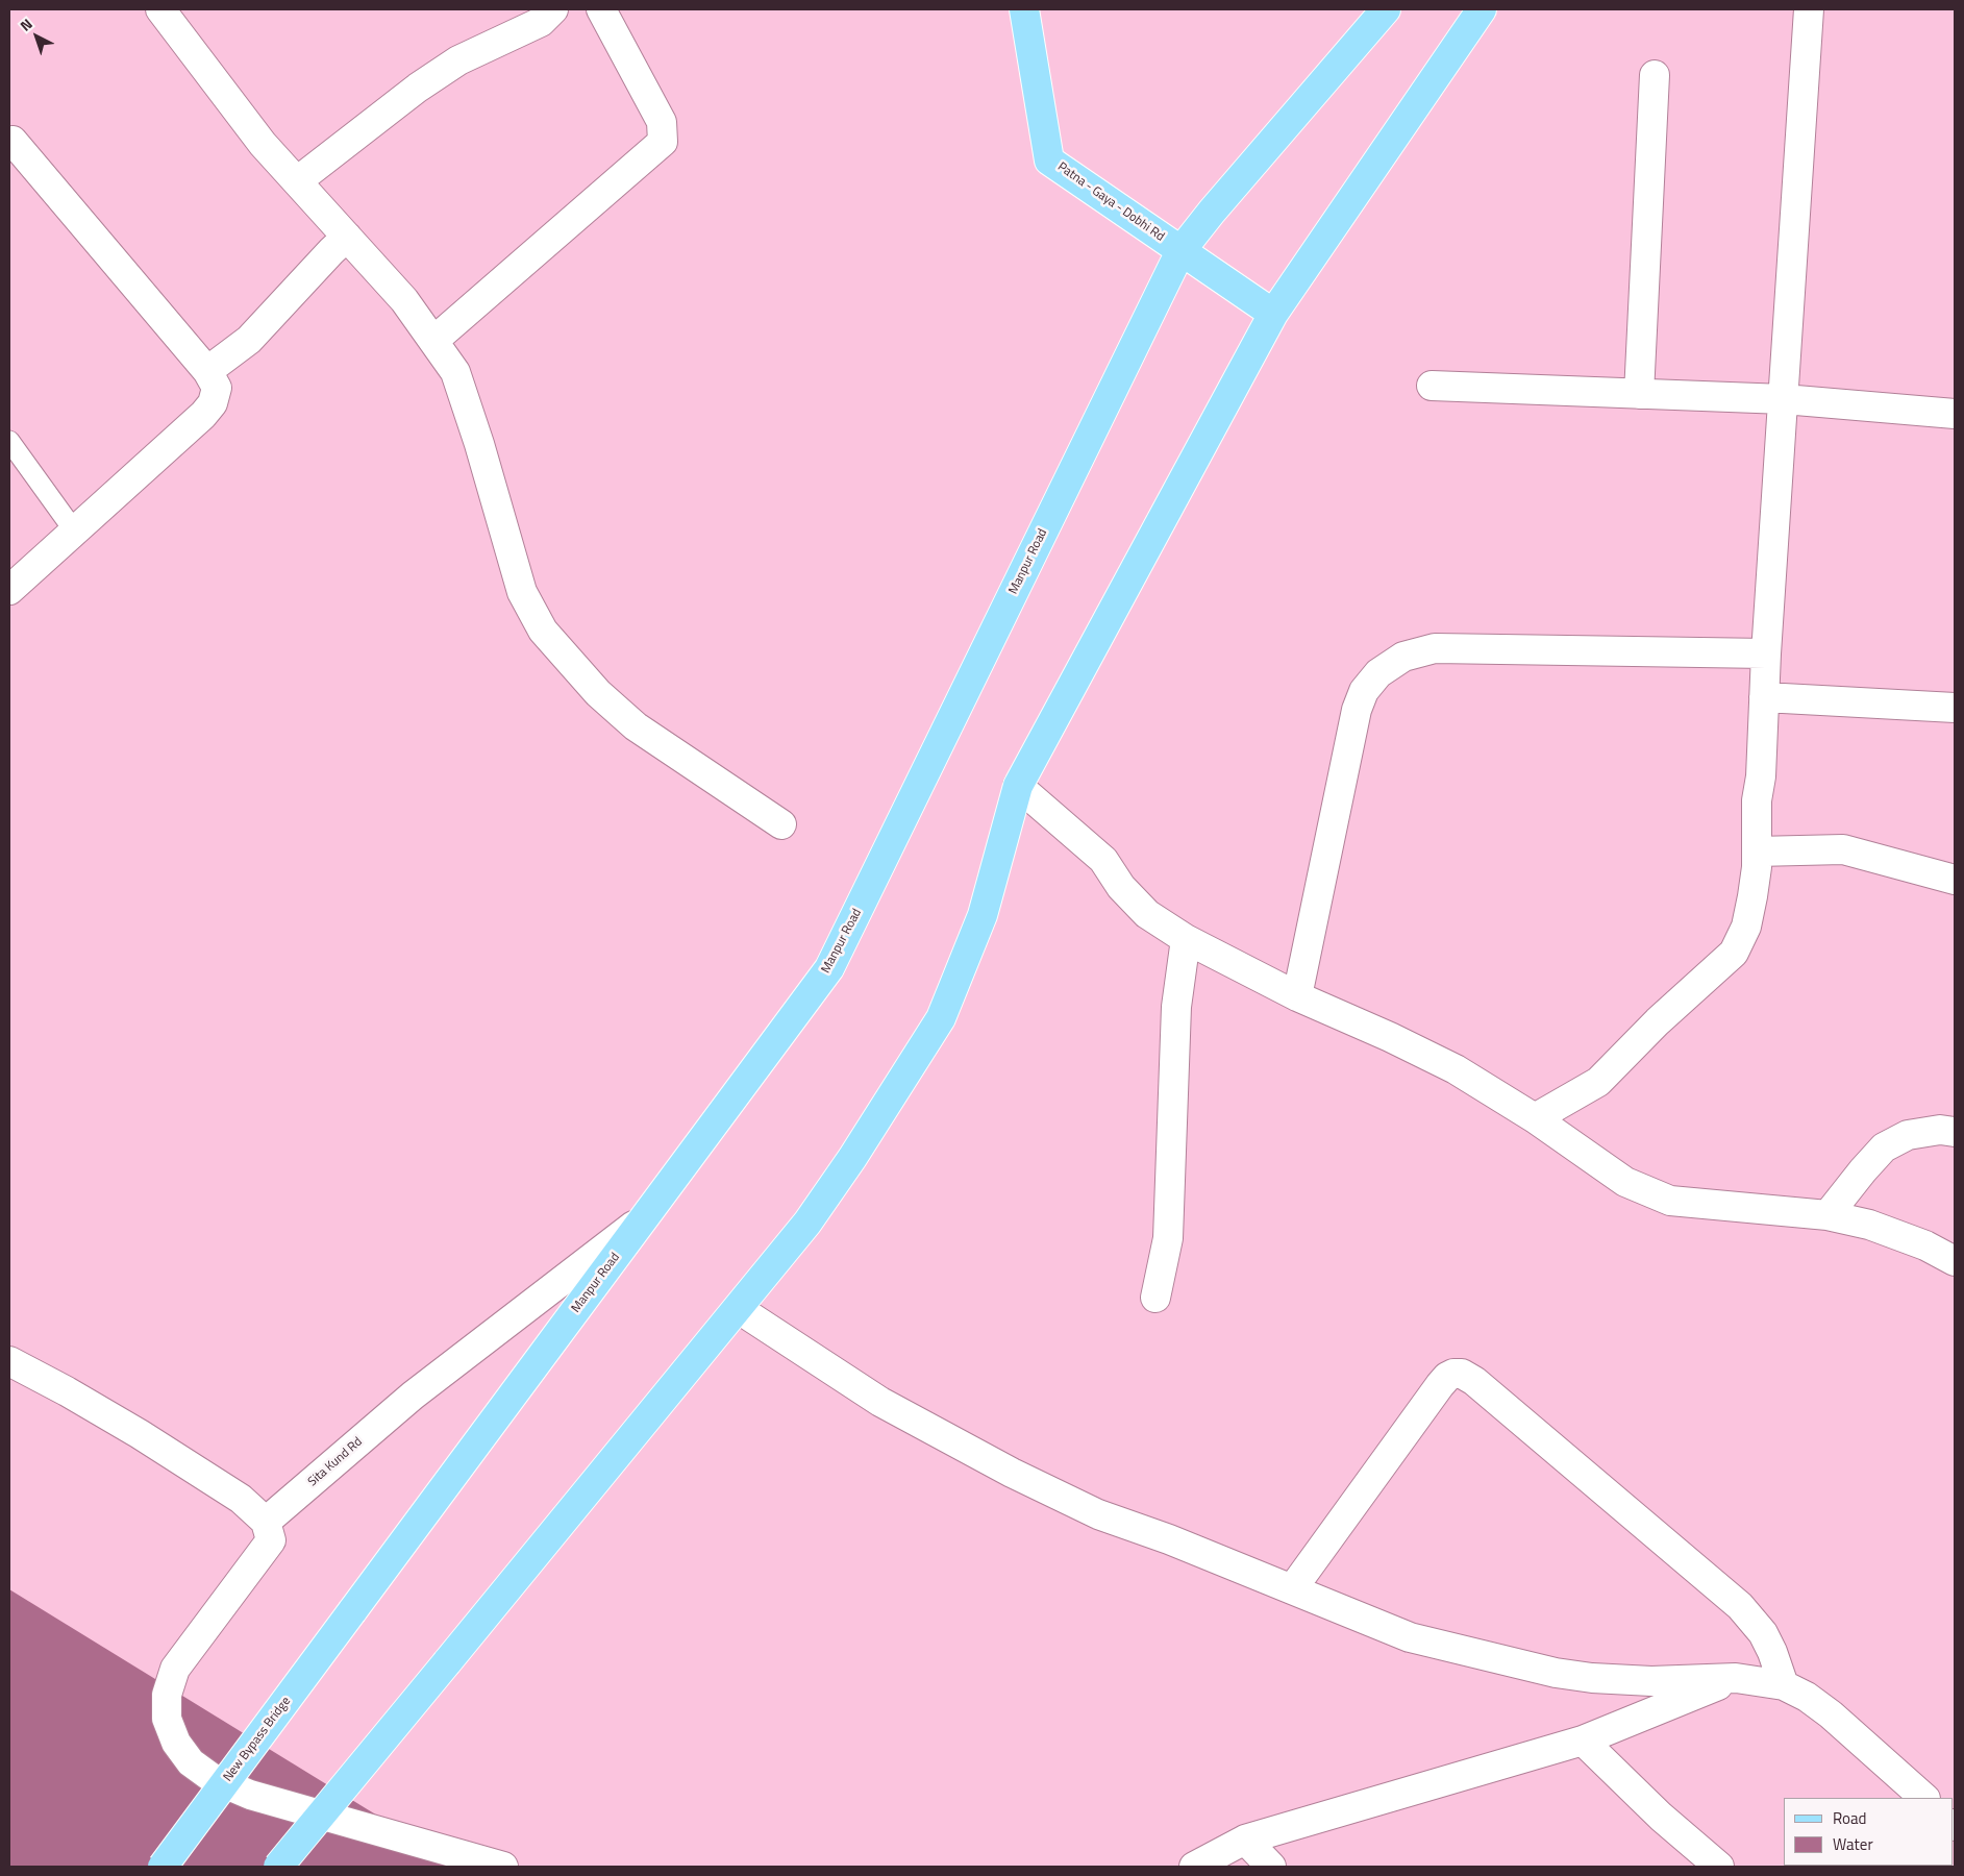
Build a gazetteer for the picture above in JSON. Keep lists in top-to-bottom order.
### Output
{
  "streets": {
    "main road": ["Patna - Gaya - Dobhi Rd", "Manpur Road", "New Bypass Bridge"],
    "street": ["Sita Kund Rd"]
  },
  "crossings": [
    ["Patna - Gaya - Dobhi Rd", "Manpur Road"],
    ["Manpur Road", "Sita Kund Rd"],
    ["Manpur Road", "New Bypass Bridge"]
  ],
  "legend": ["Road", "Water"],
  "north": "top left"
}
